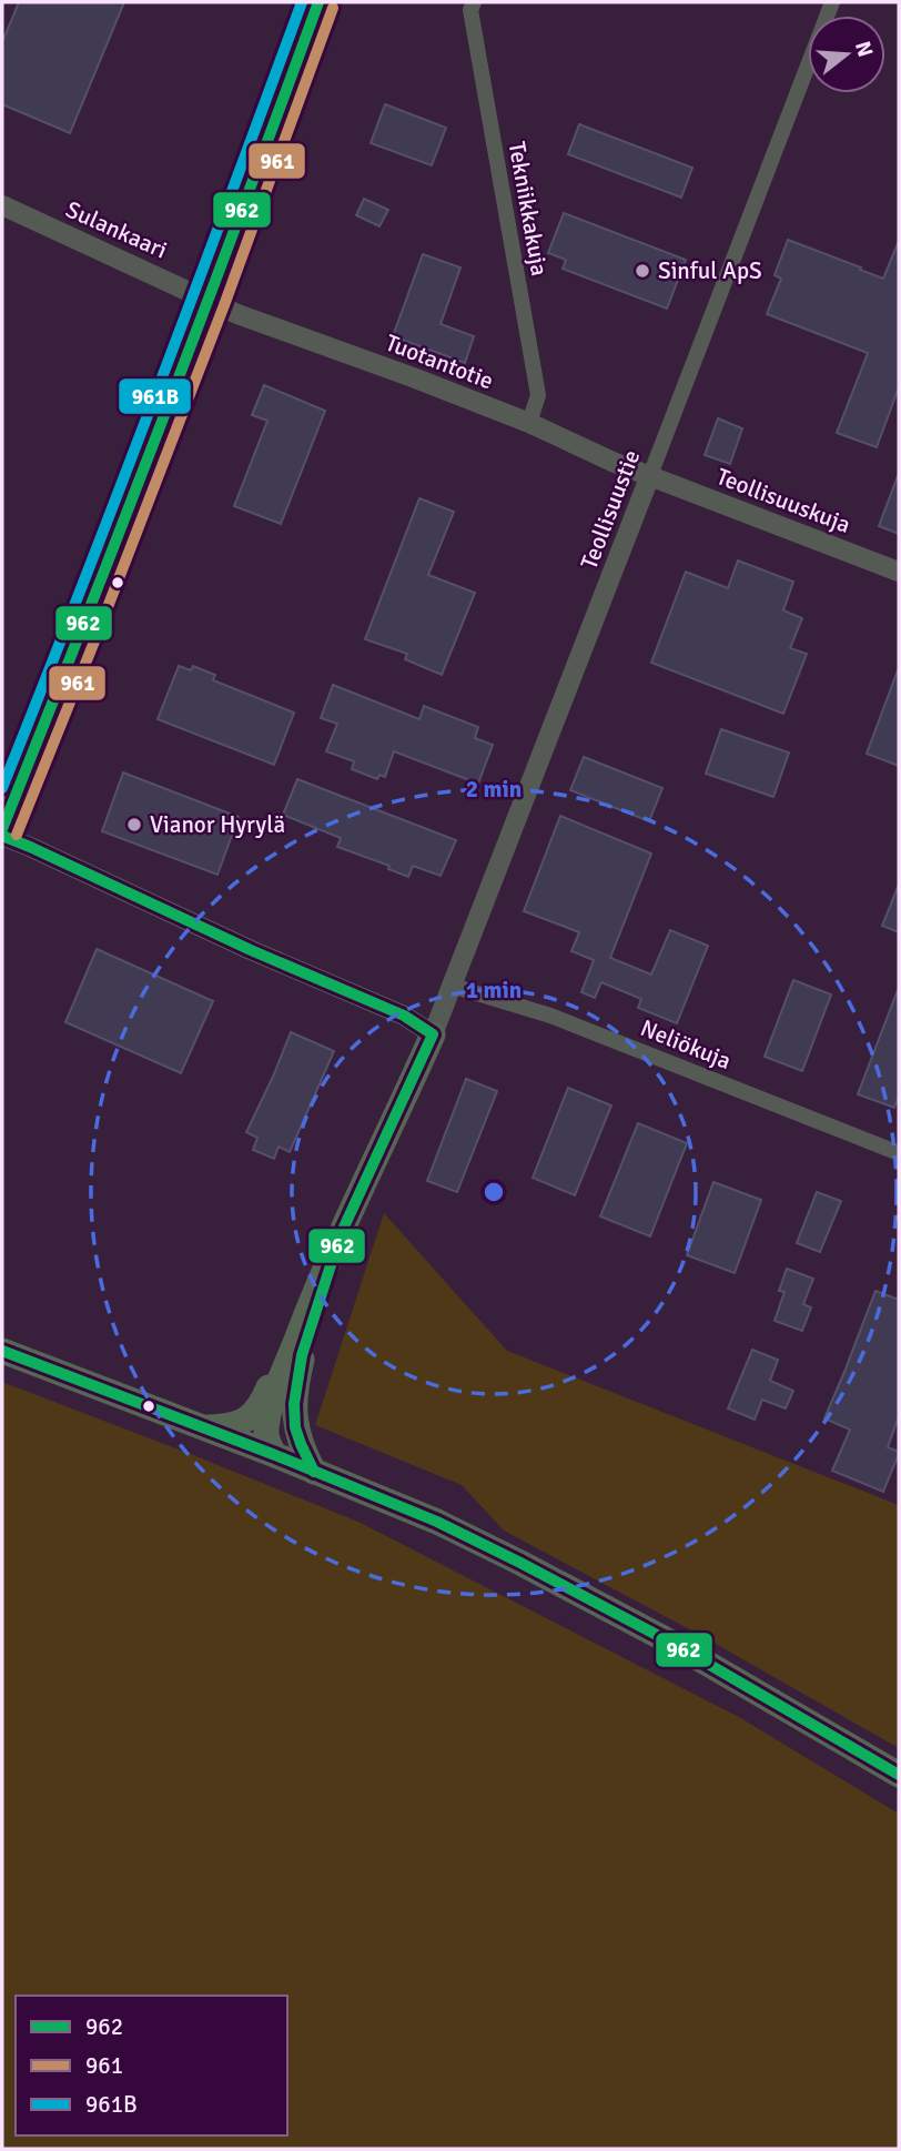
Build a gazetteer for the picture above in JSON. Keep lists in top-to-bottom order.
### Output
{
  "streets": {
    "street": [
      "Tekniikkakuja",
      "Sulankaari",
      "Tuotantotie",
      "Teollisuuskuja",
      "Teollisuustie",
      "Neliökuja"
    ]
  },
  "crossings": [
    ["Tekniikkakuja", "Tuotantotie"],
    ["Sulankaari", "Tuotantotie"],
    ["Tuotantotie", "Teollisuuskuja"],
    ["Tuotantotie", "Teollisuustie"],
    ["Teollisuuskuja", "Teollisuustie"],
    ["Teollisuustie", "Neliökuja"]
  ],
  "places": ["Sinful ApS", "Vianor Hyrylä"],
  "lines": ["transit line 962", "transit line 961B", "transit line 961"],
  "legend": ["962", "961", "961B"],
  "north": "right",
  "rings": ["2 min", "1 min"]
}
